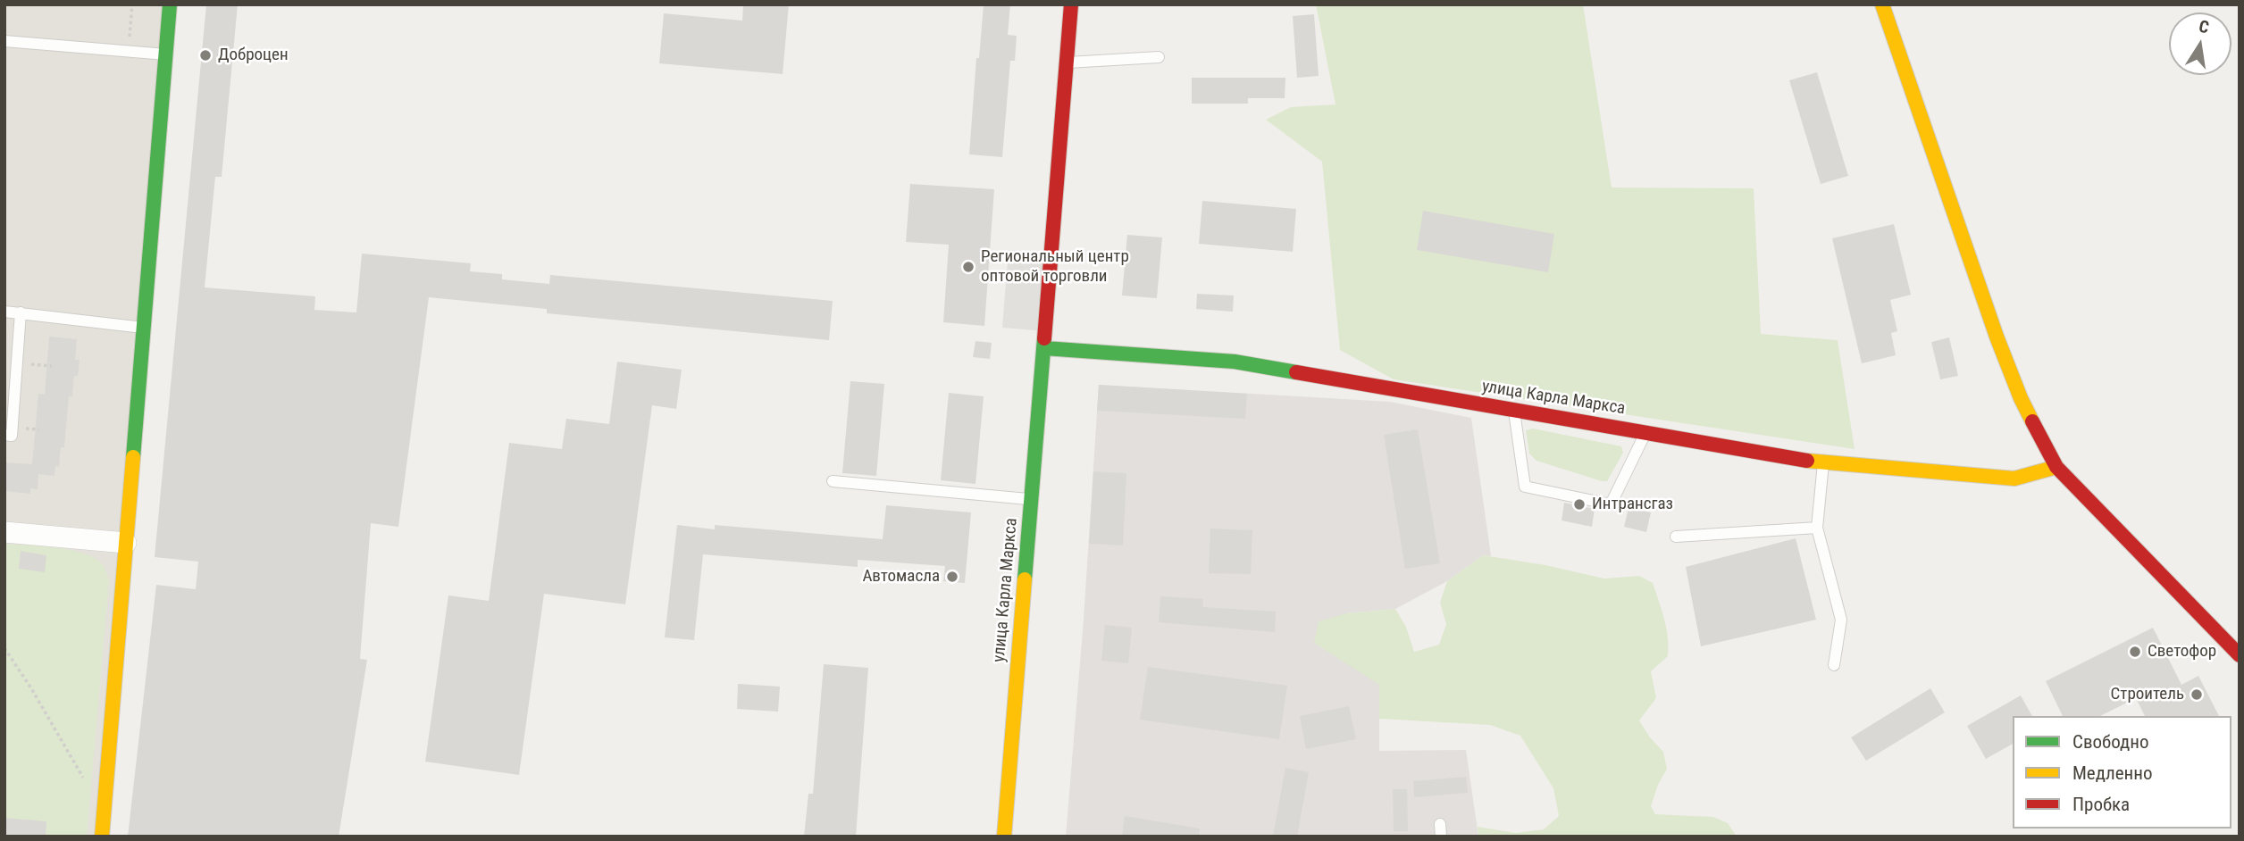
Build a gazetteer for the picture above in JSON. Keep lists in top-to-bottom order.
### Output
{
  "streets": {
    "street": ["улица Карла Маркса"]
  },
  "places": [
    "Доброцен",
    "Региональный центр оптовой торговли",
    "Интрансгаз",
    "Автомасла",
    "Светофор",
    "Строитель"
  ],
  "legend": ["Свободно", "Медленно", "Пробка"],
  "north": "top"
}
